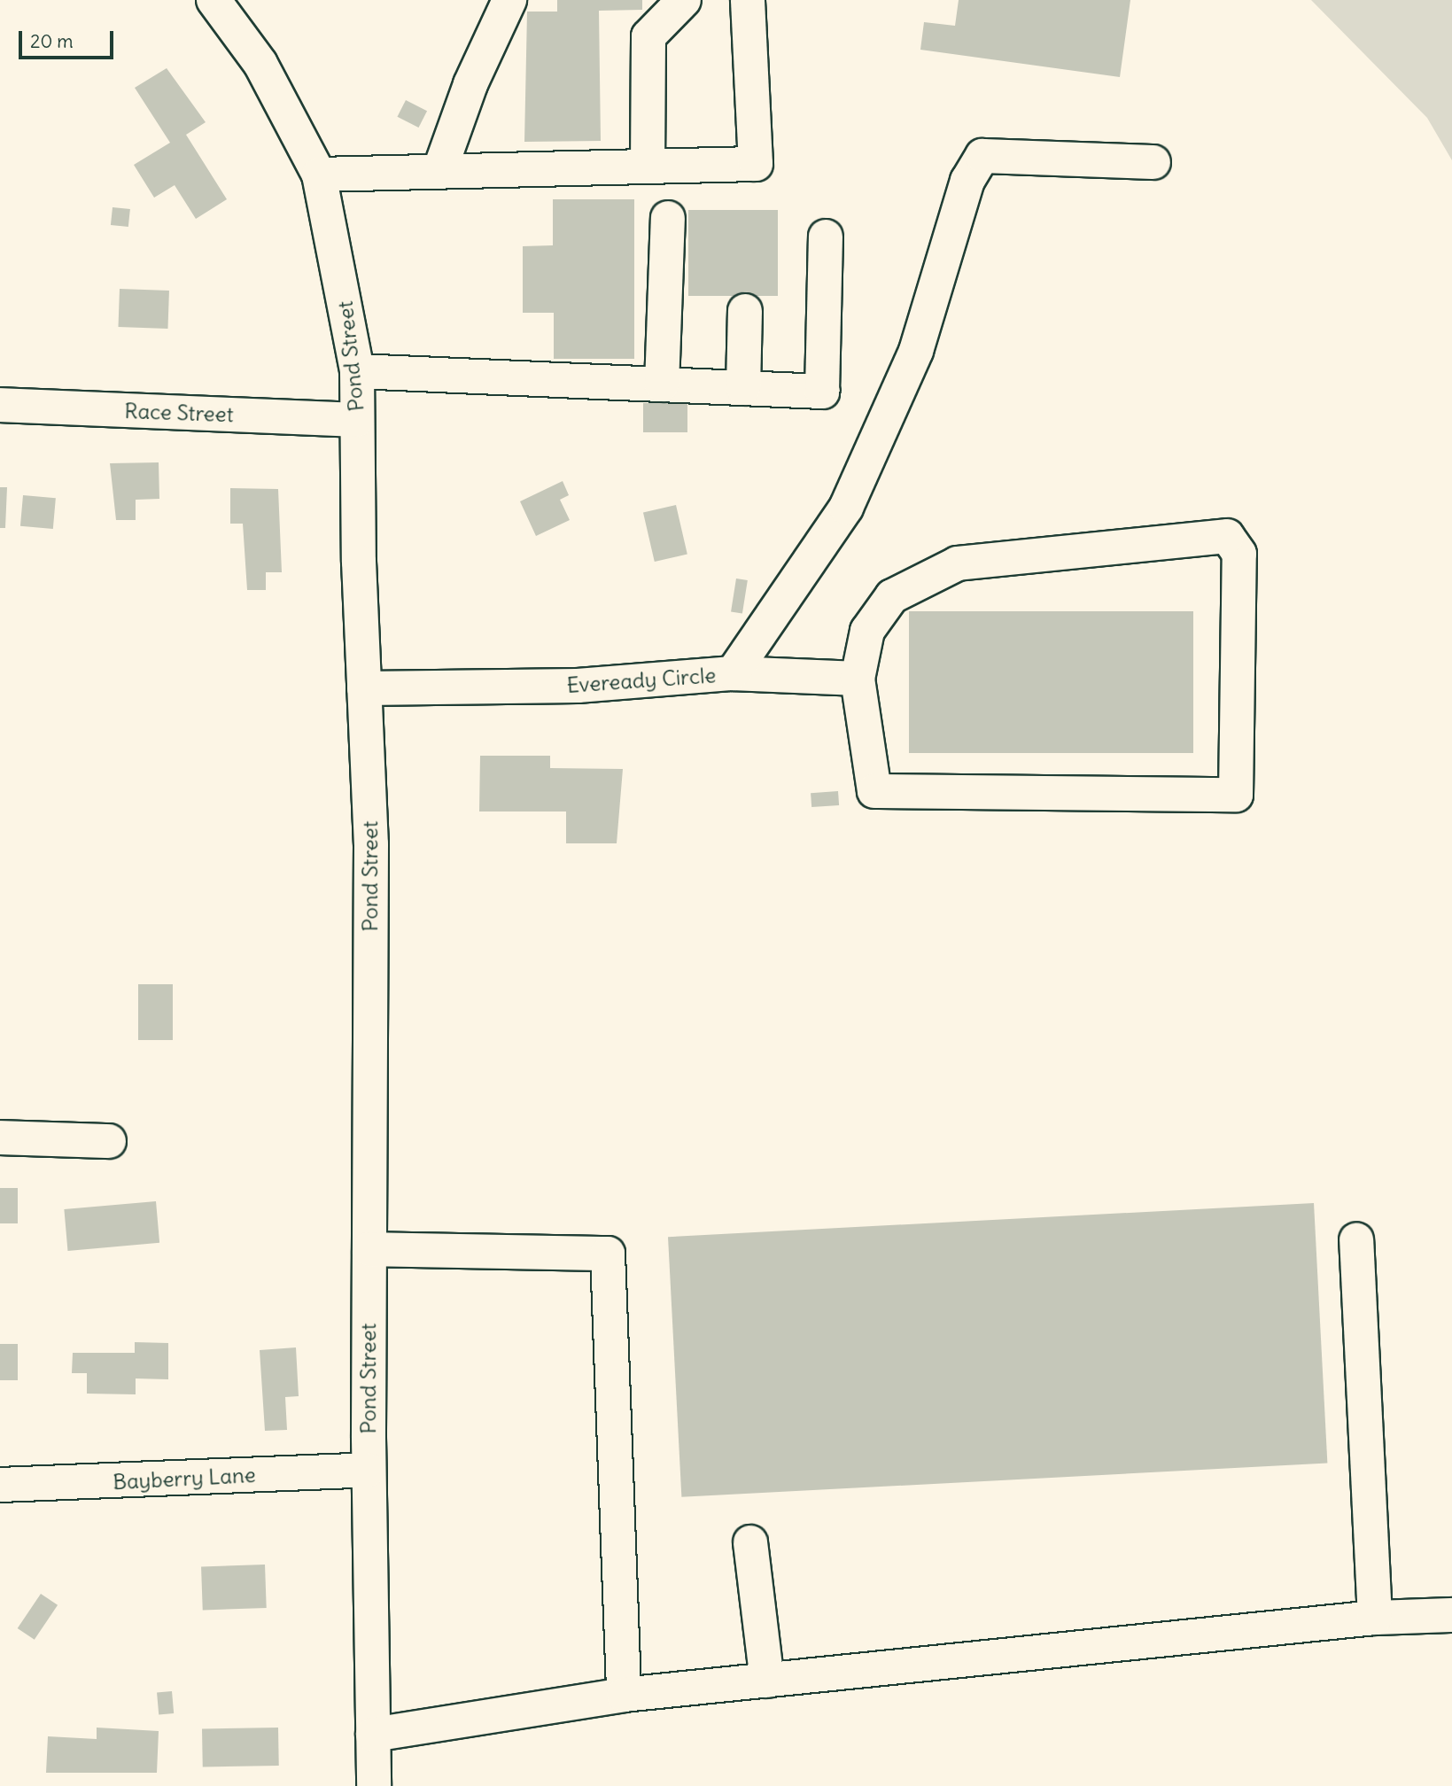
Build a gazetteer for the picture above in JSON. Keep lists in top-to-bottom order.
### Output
{
  "streets": {
    "street": [
      "Pond Street",
      "Race Street",
      "Eveready Circle",
      "Bayberry Lane"
    ]
  },
  "crossings": [
    ["Pond Street", "Race Street"],
    ["Pond Street", "Eveready Circle"],
    ["Pond Street", "Bayberry Lane"]
  ],
  "scale_bar": "20 m"
}
